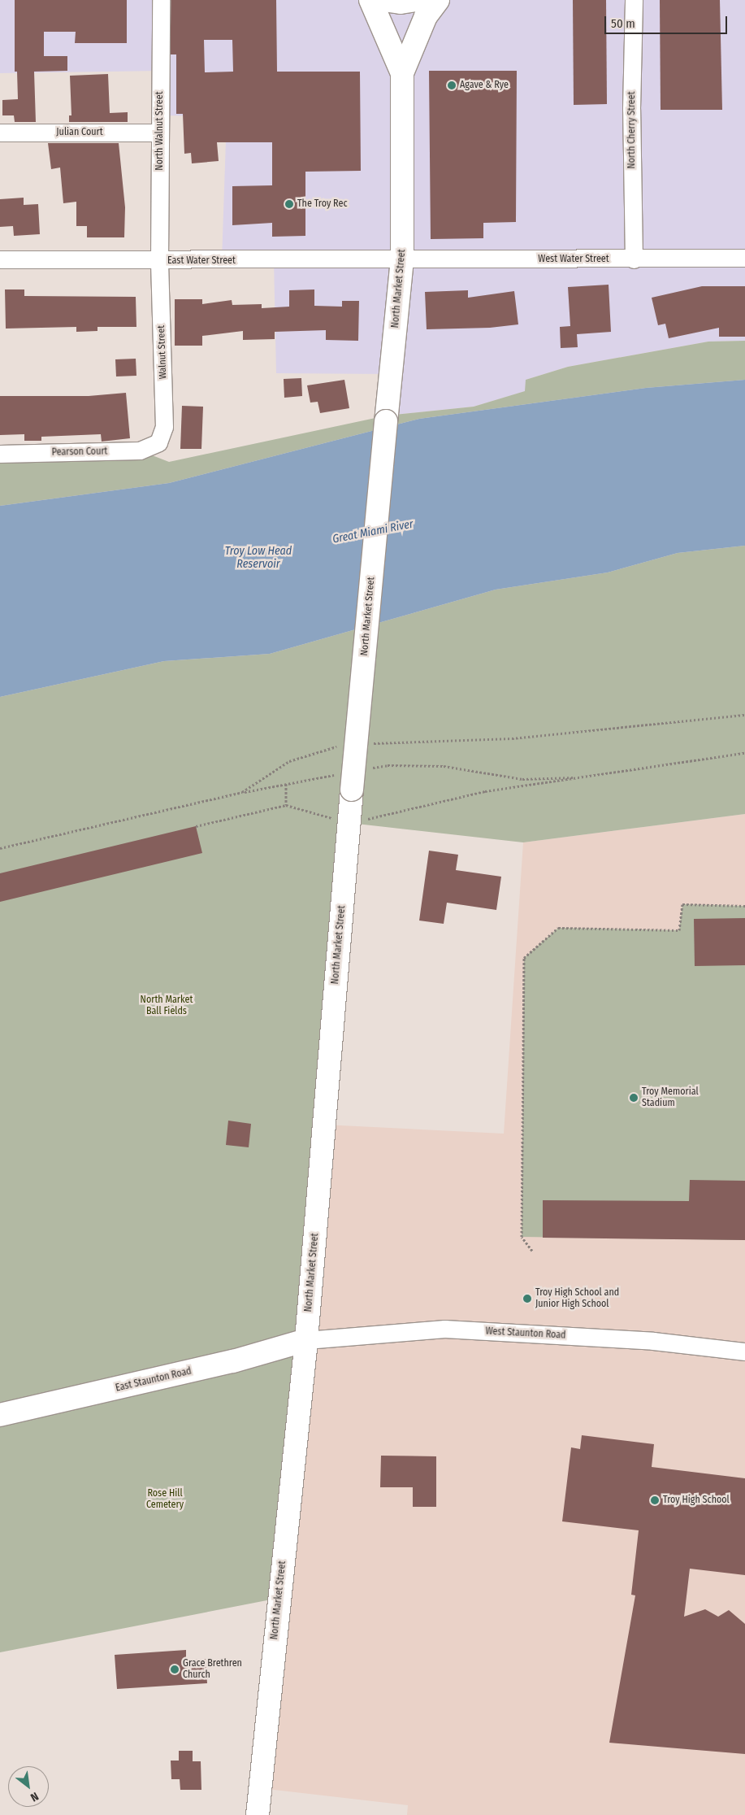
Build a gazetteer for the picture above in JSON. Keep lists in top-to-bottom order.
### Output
{
  "streets": {
    "main road": ["North Market Street", "East Staunton Road"],
    "street": [
      "North Cherry Street",
      "North Walnut Street",
      "Julian Court",
      "West Water Street",
      "East Water Street",
      "Walnut Street",
      "Pearson Court",
      "West Staunton Road"
    ]
  },
  "crossings": [
    ["North Cherry Street", "West Water Street"],
    ["North Walnut Street", "Julian Court"],
    ["North Walnut Street", "East Water Street"],
    ["North Walnut Street", "Walnut Street"],
    ["West Water Street", "East Water Street"],
    ["West Water Street", "North Market Street"],
    ["East Water Street", "North Market Street"],
    ["East Water Street", "Walnut Street"],
    ["North Market Street", "West Staunton Road"],
    ["North Market Street", "East Staunton Road"],
    ["Walnut Street", "Pearson Court"],
    ["West Staunton Road", "East Staunton Road"]
  ],
  "water": ["Great Miami River", "Troy Low Head Reservoir"],
  "parks": ["North Market Ball Fields", "Rose Hill Cemetery"],
  "places": [
    "Agave & Rye",
    "The Troy Rec",
    "Troy Memorial Stadium",
    "Troy High School and Junior High School",
    "Troy High School",
    "Grace Brethren Church"
  ],
  "scale_bar": "50 m",
  "north": "bottom right"
}
